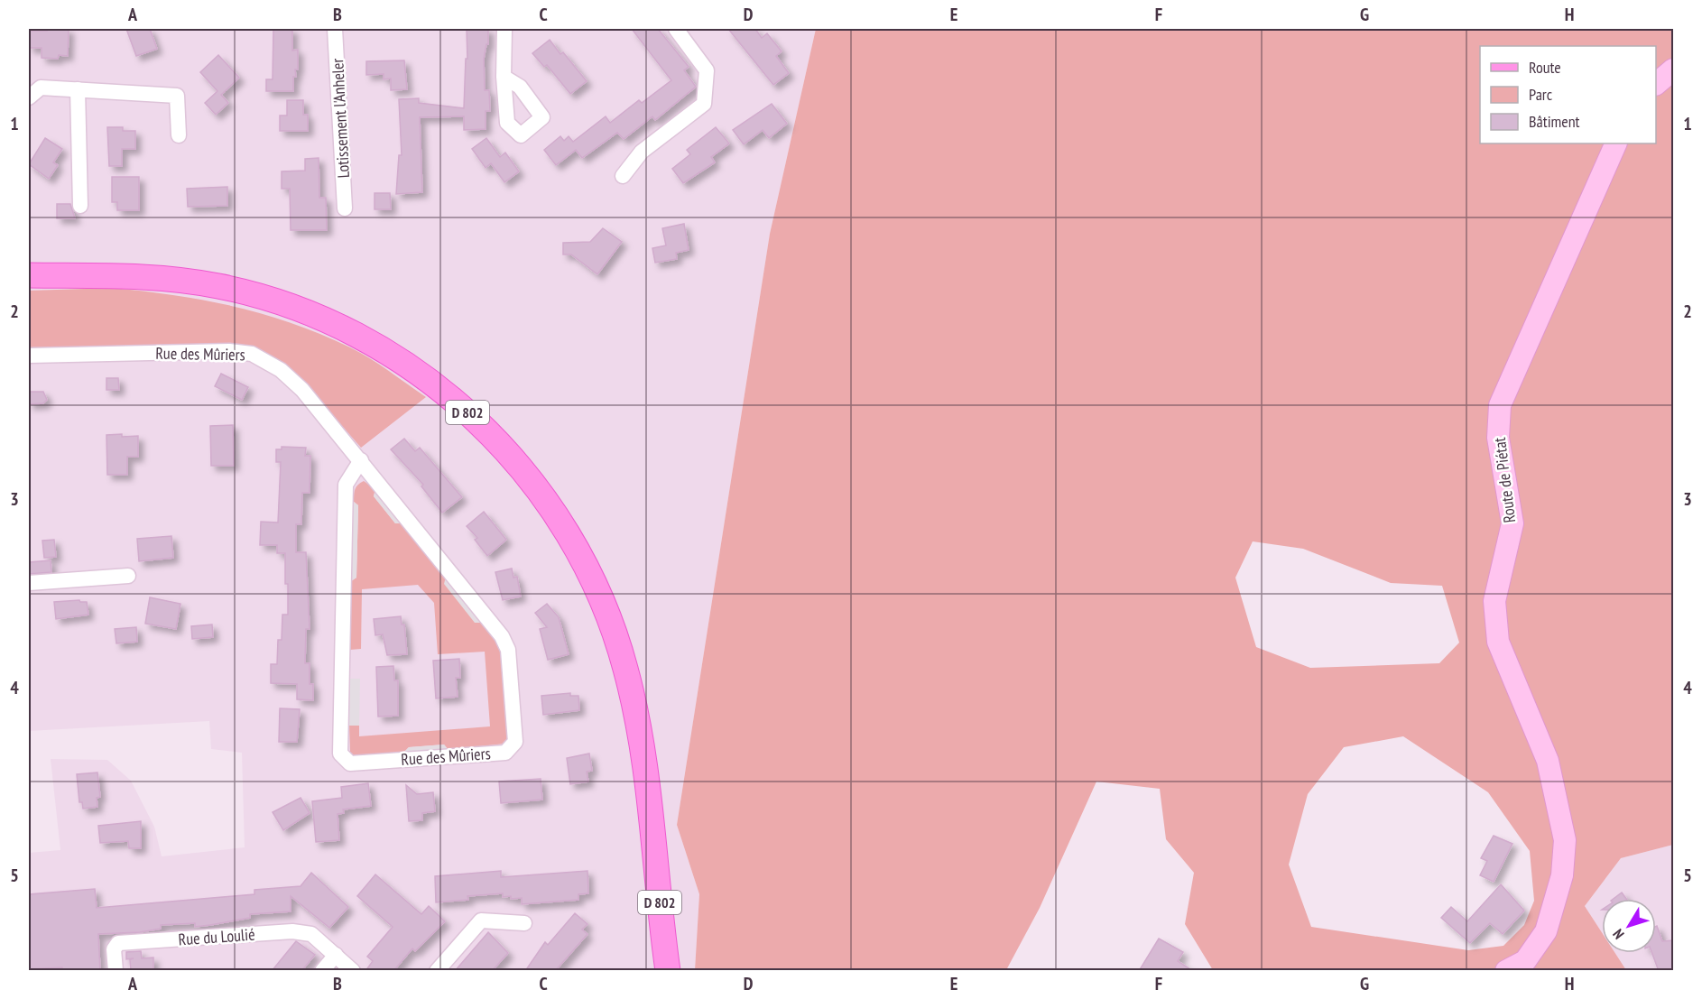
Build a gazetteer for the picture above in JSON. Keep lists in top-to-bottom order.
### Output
{
  "streets": {
    "main road": ["D 802"],
    "street": [
      "Lotissement l'Anheler",
      "Rue des Mûriers",
      "Route de Piétat",
      "Rue du Loulié"
    ]
  },
  "legend": ["Route", "Parc", "Bâtiment"],
  "north": "bottom left",
  "grid": {
    "columns": [
      "A",
      "B",
      "C",
      "D",
      "E",
      "F",
      "G",
      "H"
    ],
    "rows": [
      "1",
      "2",
      "3",
      "4",
      "5"
    ]
  }
}
